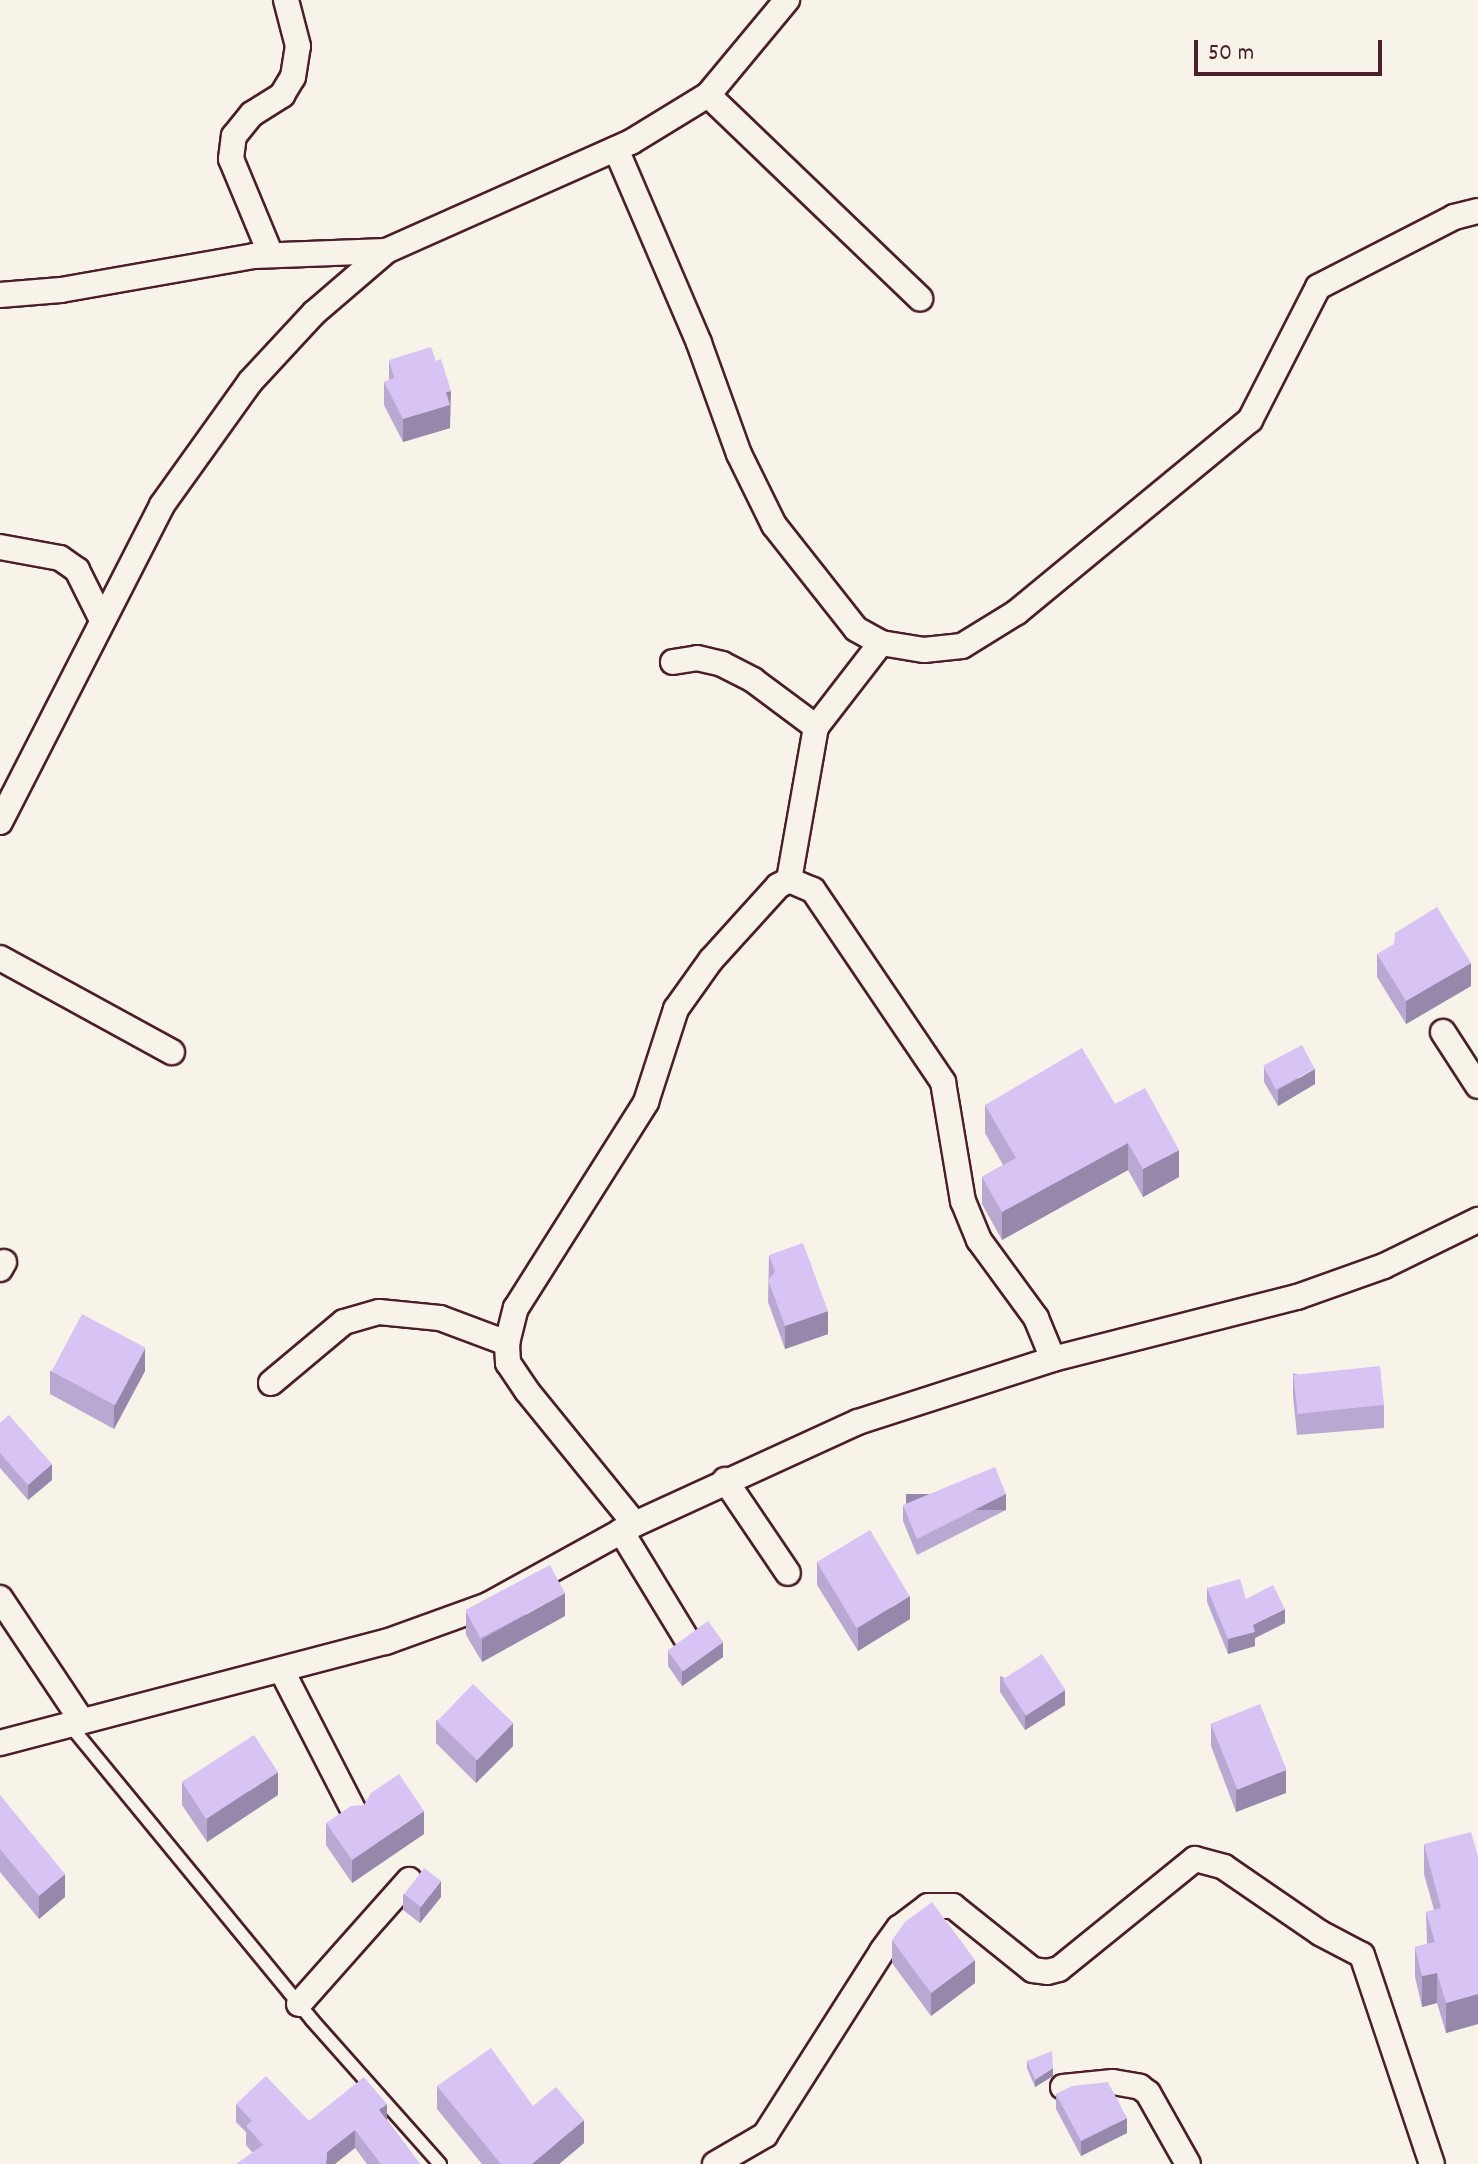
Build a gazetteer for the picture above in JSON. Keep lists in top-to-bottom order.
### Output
{
  "scale_bar": "50 m"
}
